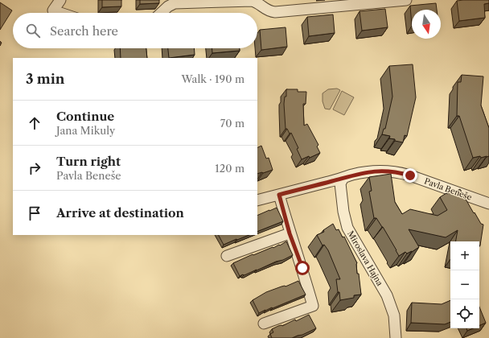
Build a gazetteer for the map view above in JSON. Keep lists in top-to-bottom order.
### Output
{
  "streets": {
    "street": ["Pavla Beneše", "Miroslava Hajna"]
  },
  "crossings": [
    ["Pavla Beneše", "Miroslava Hajna"]
  ],
  "north": "bottom",
  "page": {
    "search": "Search here",
    "heading": ["3 min", "Walk · 190 m"],
    "list": [
      ["Continue", "Jana Mikuly", "70 m"],
      ["Turn right", "Pavla Beneše", "120 m"],
      "Arrive at destination"
    ],
    "map_buttons": ["+", "−"]
  }
}
